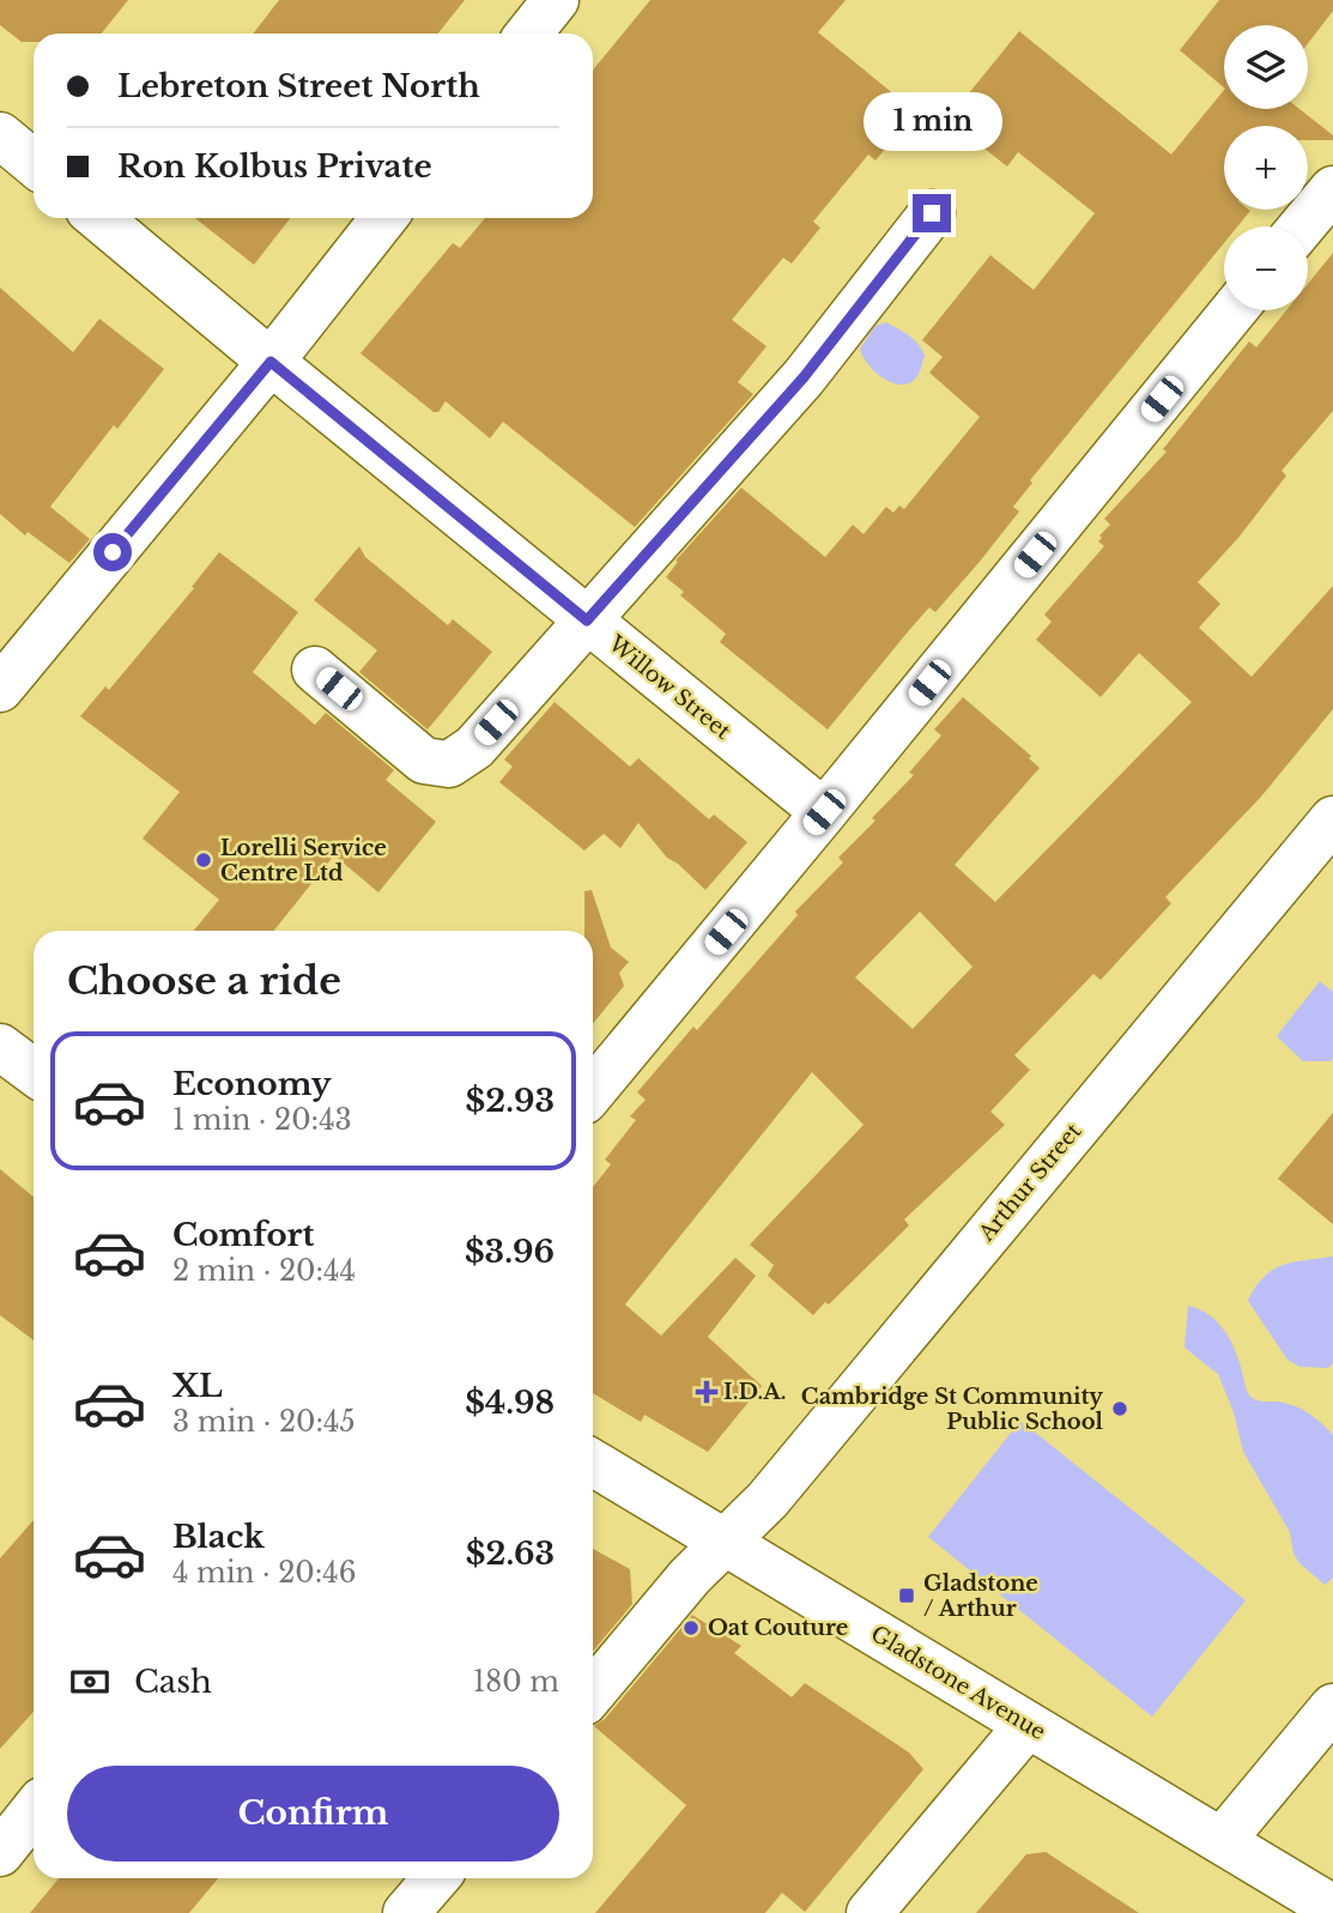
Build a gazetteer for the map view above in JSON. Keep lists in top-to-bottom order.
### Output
{
  "streets": {
    "street": ["Willow Street", "Arthur Street", "Gladstone Avenue"]
  },
  "crossings": [
    ["Arthur Street", "Gladstone Avenue"]
  ],
  "places": {
    "other": ["Lorelli Service Centre Ltd", "Cambridge St Community Public School", "Oat Couture"],
    "health": ["I.D.A."],
    "transit": ["Gladstone / Arthur"]
  },
  "page": {
    "map_buttons": ["+", "−"],
    "banner": ["Lebreton Street North", "Ron Kolbus Private"],
    "bubble": "1 min",
    "heading": "Choose a ride",
    "list": [
      {
        "name": "Economy",
        "note": "1 min · 20:43",
        "value": "$2.93"
      },
      {
        "name": "Comfort",
        "note": "2 min · 20:44",
        "value": "$3.96"
      },
      {
        "name": "XL",
        "note": "3 min · 20:45",
        "value": "$4.98"
      },
      {
        "name": "Black",
        "note": "4 min · 20:46",
        "value": "$2.63"
      }
    ],
    "pay": ["Cash", "180 m"],
    "buttons": "Confirm"
  }
}
